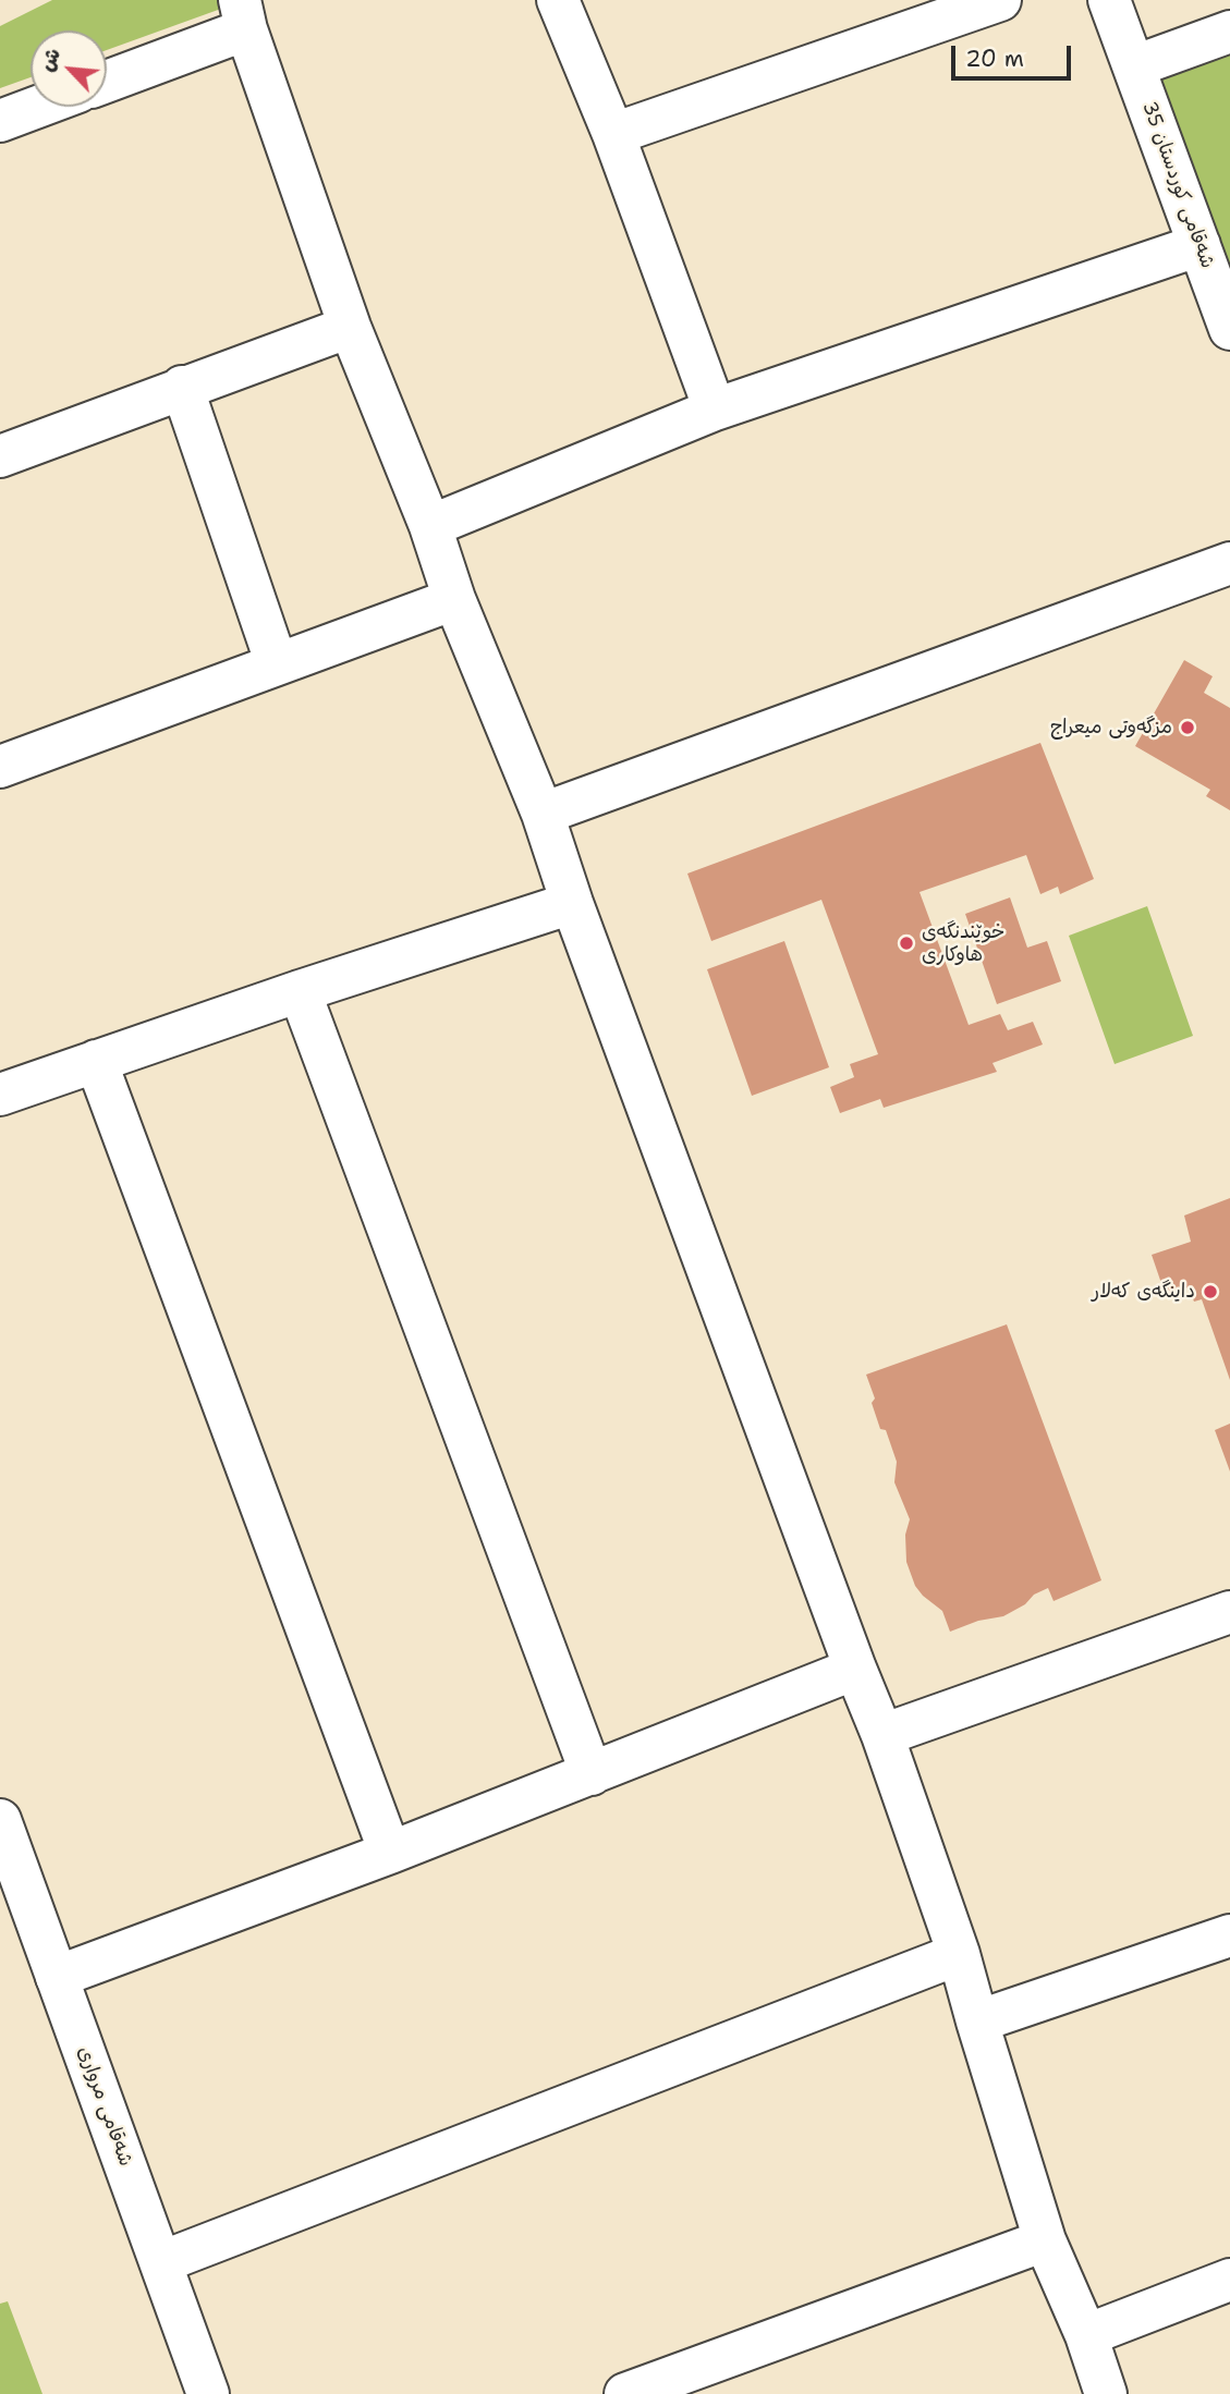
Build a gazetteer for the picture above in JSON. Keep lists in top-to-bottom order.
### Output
{
  "streets": {
    "street": ["شەقامی کوردستان 35", "شەقامی مرواری"]
  },
  "places": ["مزگەوتی میعراج", "خوێندنگەی هاوکاری", "داینگەی کەلار"],
  "scale_bar": "20 m",
  "north": "top left"
}
